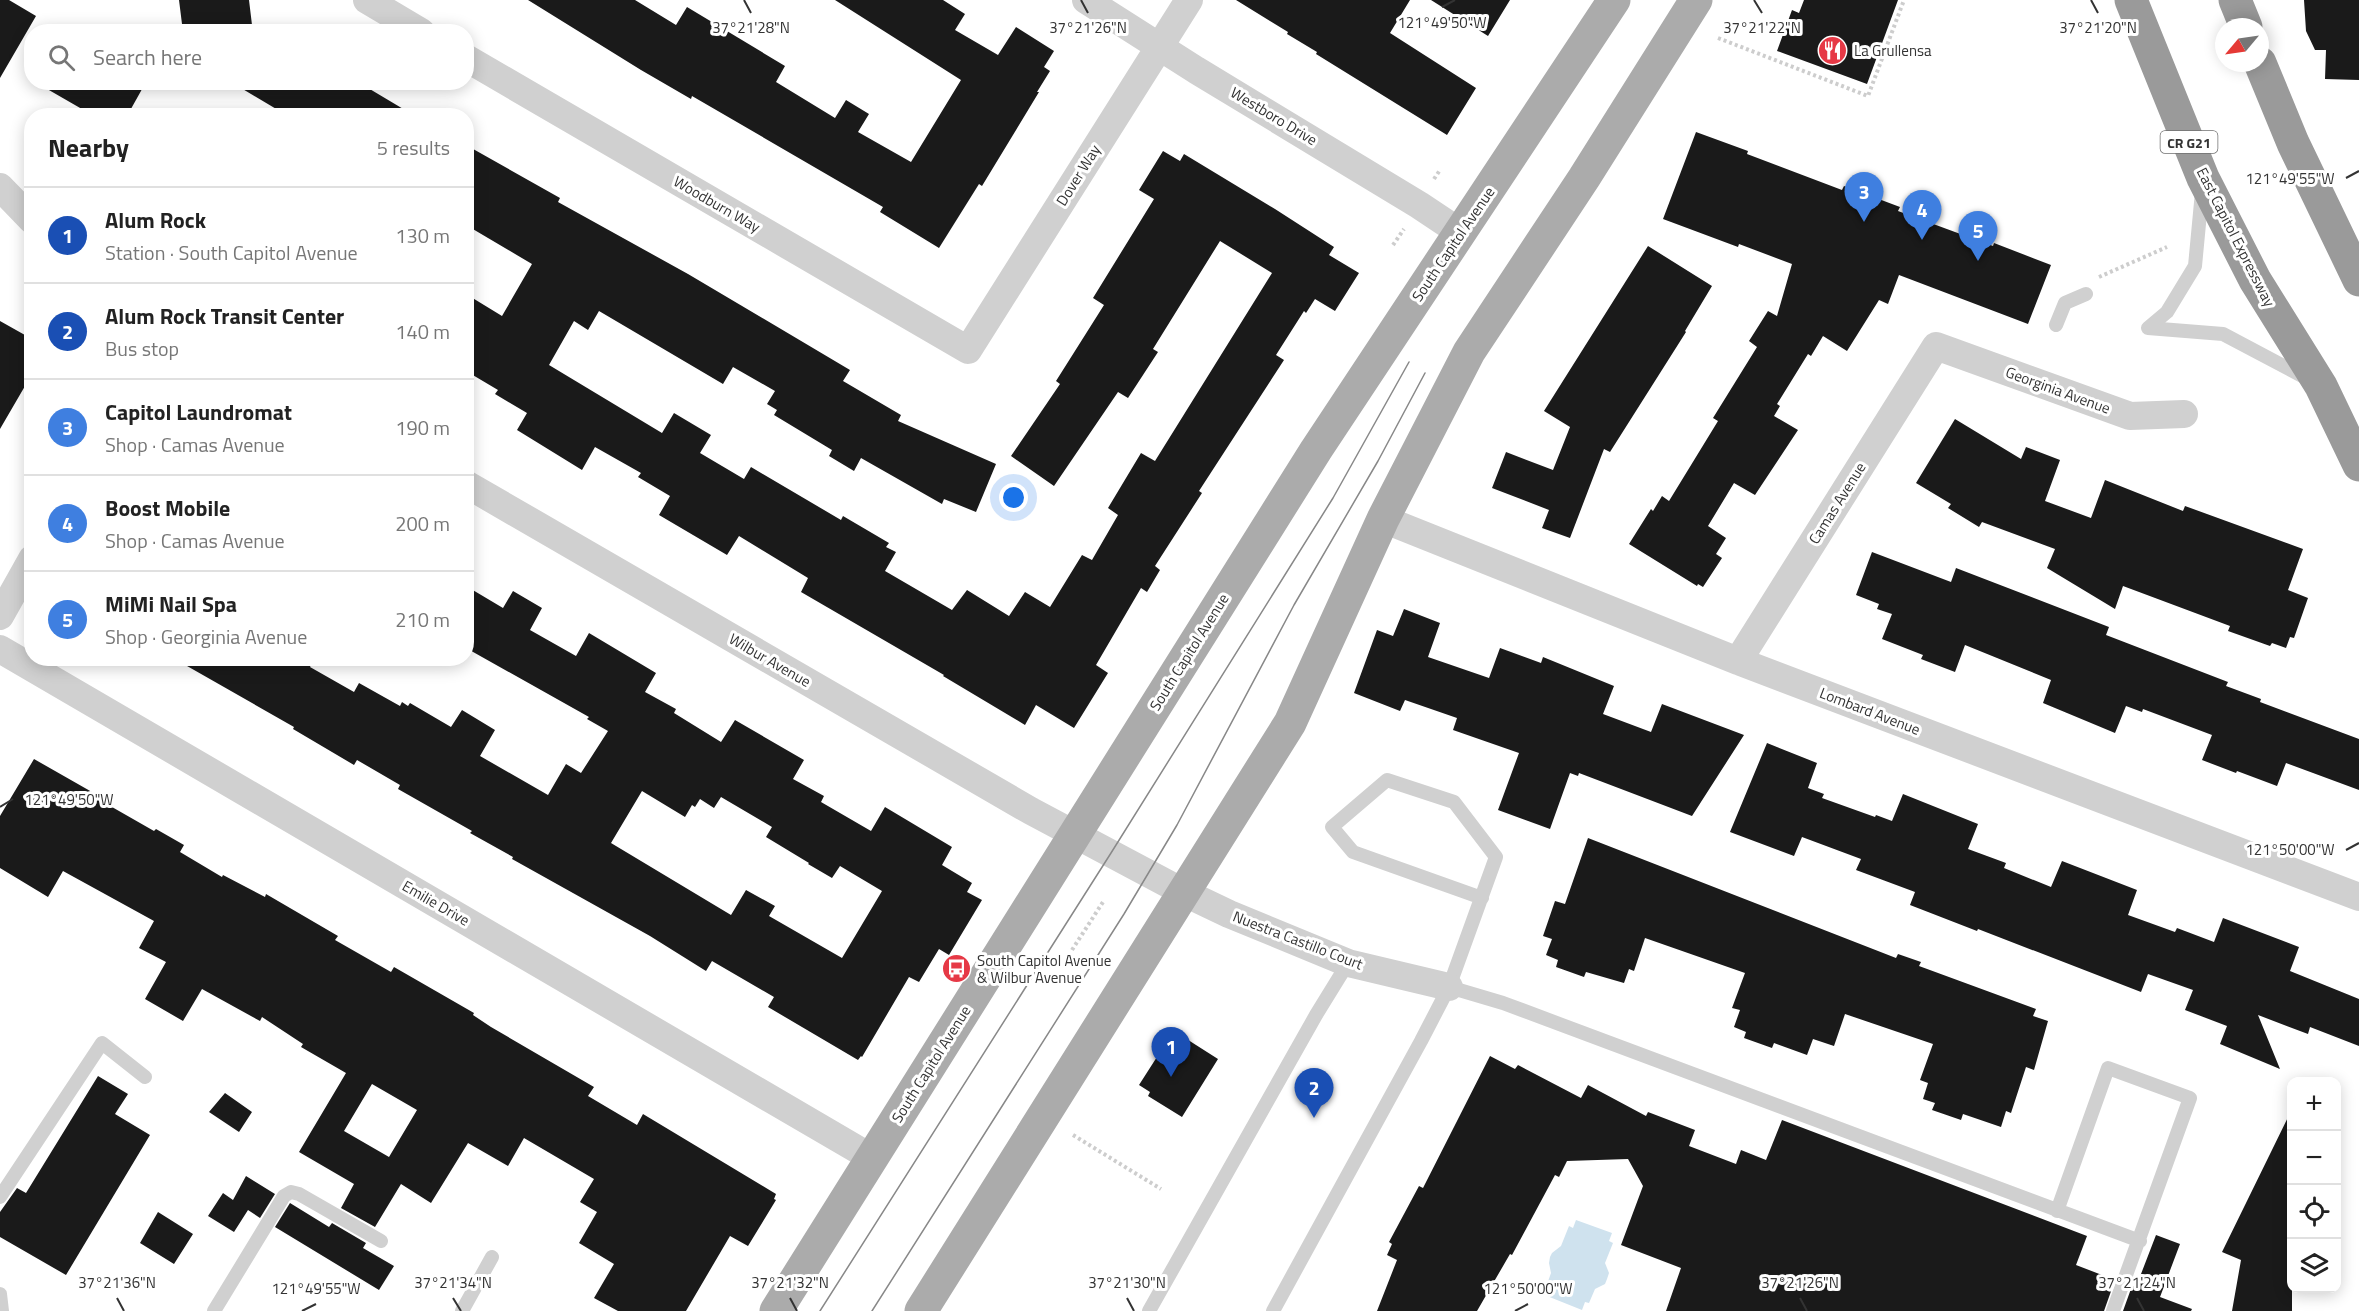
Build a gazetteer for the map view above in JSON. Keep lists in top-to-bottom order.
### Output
{
  "streets": {
    "highway": ["CR G21", "East Capitol Expressway"],
    "main road": ["South Capitol Avenue"],
    "street": [
      "Westboro Drive",
      "Dover Way",
      "Woodburn Way",
      "Georginia Avenue",
      "Camas Avenue",
      "Wilbur Avenue",
      "Lombard Avenue",
      "Emilie Drive",
      "Nuestra Castillo Court"
    ]
  },
  "crossings": [
    ["Westboro Drive", "Dover Way"],
    ["Westboro Drive", "South Capitol Avenue"],
    ["Dover Way", "Woodburn Way"],
    ["South Capitol Avenue", "Wilbur Avenue"],
    ["South Capitol Avenue", "Emilie Drive"],
    ["Georginia Avenue", "Camas Avenue"],
    ["Camas Avenue", "Lombard Avenue"],
    ["Wilbur Avenue", "Nuestra Castillo Court"]
  ],
  "places": {
    "restaurant": ["La Grullensa"],
    "bus stop": ["South Capitol Avenue & Wilbur Avenue"]
  },
  "north": "bottom left",
  "page": {
    "search": "Search here",
    "heading": ["Nearby", "5 results"],
    "pins": [
      "3",
      "4",
      "5",
      "1",
      "2"
    ],
    "list": [
      {
        "mark": "1",
        "name": "Alum Rock",
        "note": "Station · South Capitol Avenue",
        "value": "130 m"
      },
      {
        "mark": "2",
        "name": "Alum Rock Transit Center",
        "note": "Bus stop",
        "value": "140 m"
      },
      {
        "mark": "3",
        "name": "Capitol Laundromat",
        "note": "Shop · Camas Avenue",
        "value": "190 m"
      },
      {
        "mark": "4",
        "name": "Boost Mobile",
        "note": "Shop · Camas Avenue",
        "value": "200 m"
      },
      {
        "mark": "5",
        "name": "MiMi Nail Spa",
        "note": "Shop · Georginia Avenue",
        "value": "210 m"
      }
    ],
    "map_buttons": ["+", "−"]
  },
  "coordinates": [
    "121°49'50\"W",
    "37°21'28\"N",
    "37°21'26\"N",
    "37°21'22\"N",
    "37°21'20\"N",
    "121°49'55\"W",
    "121°50'00\"W",
    "37°21'36\"N",
    "37°21'34\"N",
    "37°21'32\"N",
    "37°21'30\"N",
    "37°21'24\"N"
  ]
}
